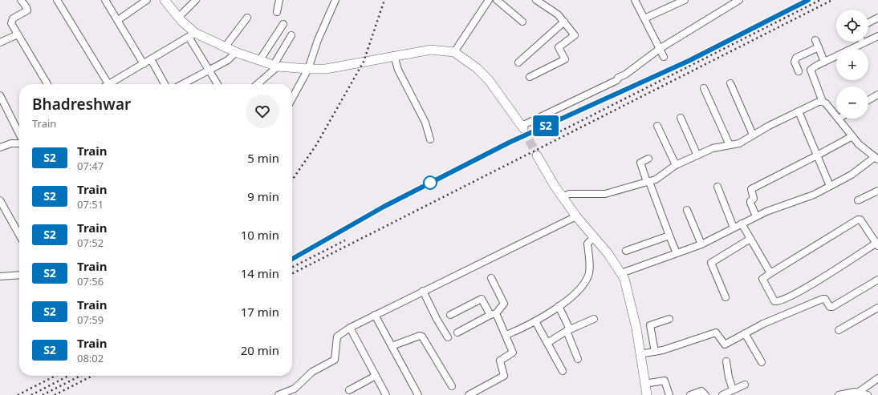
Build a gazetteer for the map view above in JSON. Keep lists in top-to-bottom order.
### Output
{
  "page": {
    "on_map": "S2",
    "map_buttons": ["+", "−"],
    "heading": ["Bhadreshwar", "Train"],
    "list": [
      {
        "mark": "S2",
        "name": "Train",
        "note": "07:47",
        "value": "5 min"
      },
      {
        "mark": "S2",
        "name": "Train",
        "note": "07:51",
        "value": "9 min"
      },
      {
        "mark": "S2",
        "name": "Train",
        "note": "07:52",
        "value": "10 min"
      },
      {
        "mark": "S2",
        "name": "Train",
        "note": "07:56",
        "value": "14 min"
      },
      {
        "mark": "S2",
        "name": "Train",
        "note": "07:59",
        "value": "17 min"
      },
      {
        "mark": "S2",
        "name": "Train",
        "note": "08:02",
        "value": "20 min"
      }
    ]
  }
}
